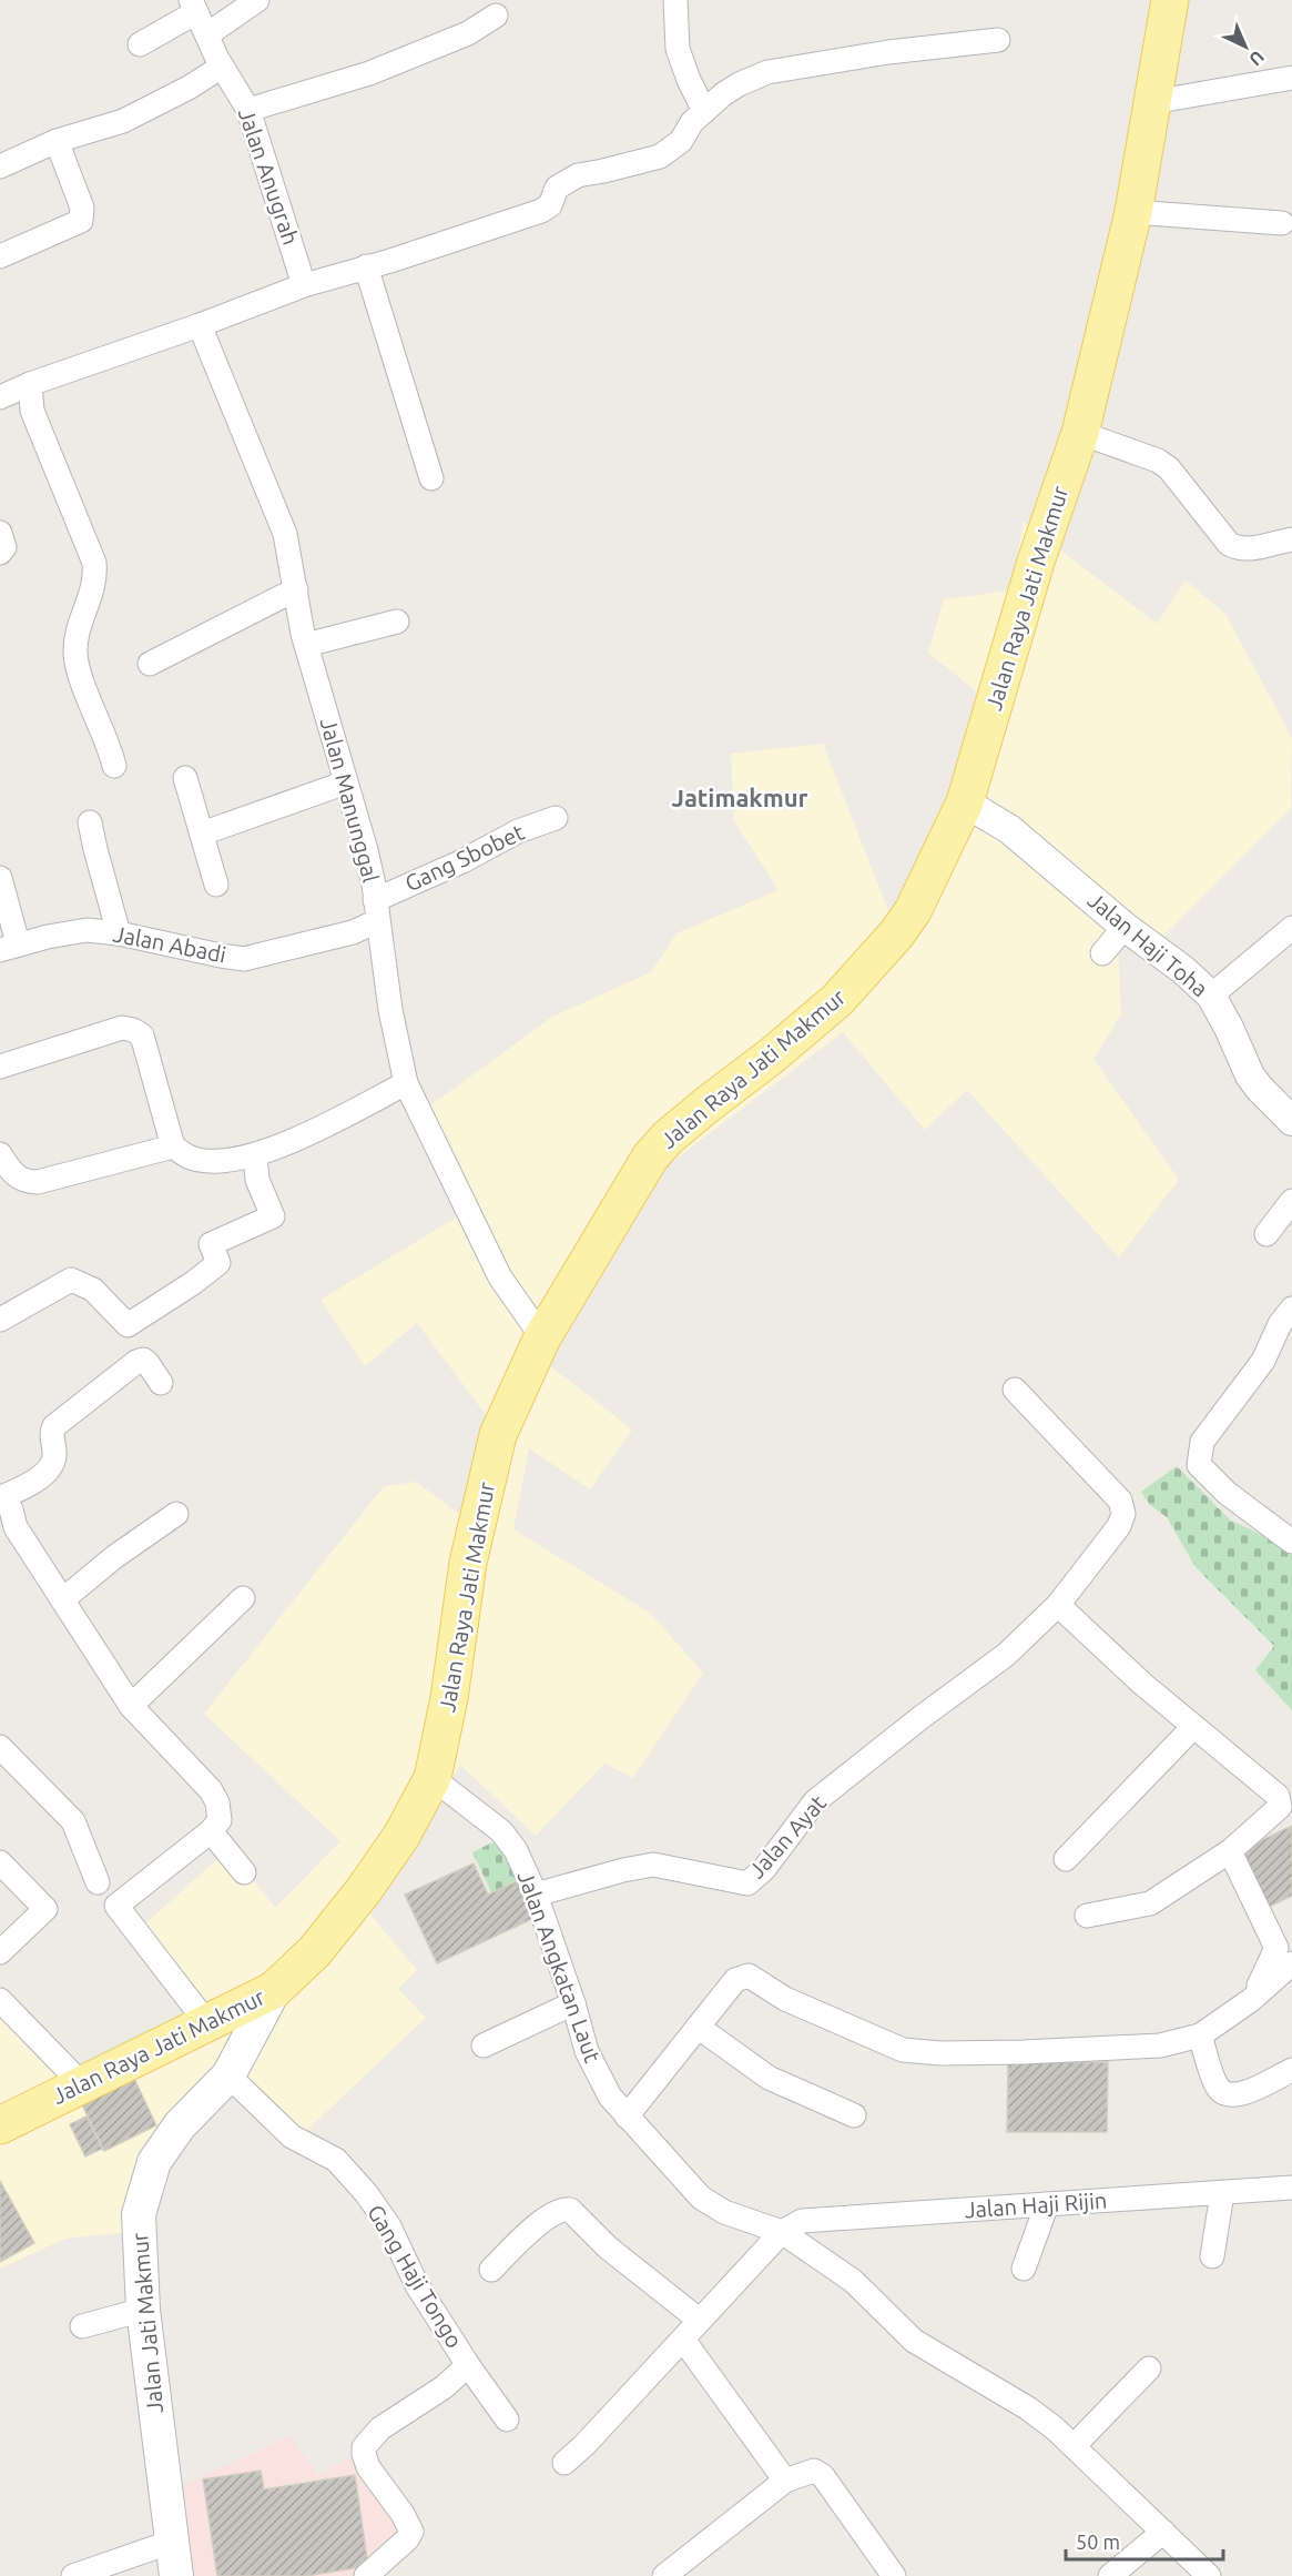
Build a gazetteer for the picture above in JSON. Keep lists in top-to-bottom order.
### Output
{
  "streets": {
    "main road": ["Jalan Raya Jati Makmur", "Jalan Jati Makmur"],
    "street": [
      "Jalan Anugrah",
      "Jalan Manunggal",
      "Gang Sbobet",
      "Jalan Abadi",
      "Jalan Haji Toha",
      "Jalan Ayat",
      "Jalan Angkatan Laut",
      "Jalan Haji Rijin",
      "Gang Haji Tongo"
    ]
  },
  "crossings": [
    ["Jalan Raya Jati Makmur", "Jalan Manunggal"],
    ["Jalan Raya Jati Makmur", "Jalan Haji Toha"],
    ["Jalan Raya Jati Makmur", "Jalan Angkatan Laut"],
    ["Jalan Raya Jati Makmur", "Jalan Jati Makmur"],
    ["Jalan Manunggal", "Gang Sbobet"],
    ["Jalan Manunggal", "Jalan Abadi"],
    ["Gang Sbobet", "Jalan Abadi"],
    ["Jalan Ayat", "Jalan Angkatan Laut"],
    ["Jalan Angkatan Laut", "Jalan Haji Rijin"],
    ["Gang Haji Tongo", "Jalan Jati Makmur"]
  ],
  "districts": ["Jatimakmur"],
  "scale_bar": "50 m",
  "north": "bottom right"
}
